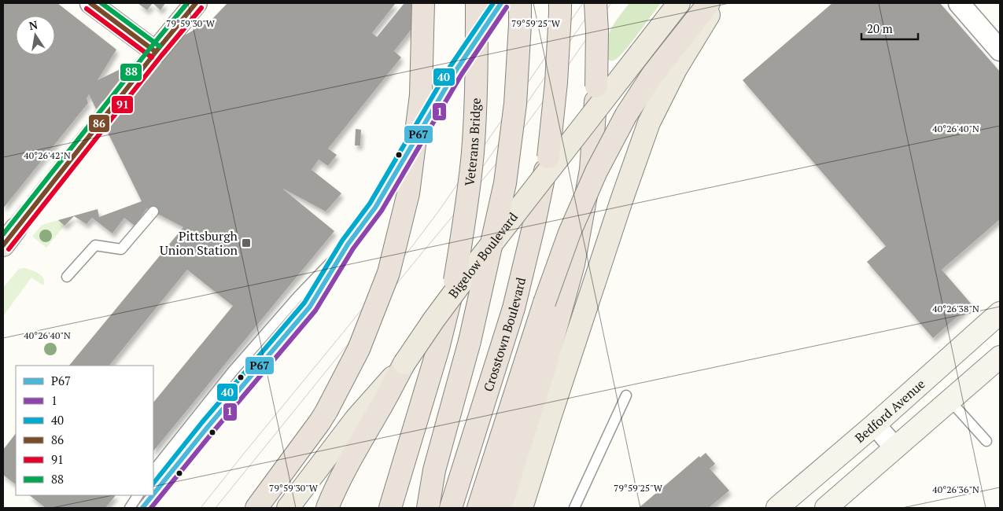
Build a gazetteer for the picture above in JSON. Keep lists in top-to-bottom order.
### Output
{
  "streets": {
    "highway": ["Veterans Bridge", "Crosstown Boulevard"],
    "main road": ["Bigelow Boulevard"],
    "street": ["Bedford Avenue"]
  },
  "places": {
    "transit": ["Pittsburgh Union Station"]
  },
  "lines": [
    "transit line P67",
    "transit line 40",
    "transit line 86",
    "transit line 88",
    "transit line 1",
    "transit line 91"
  ],
  "legend": [
    "P67",
    "1",
    "40",
    "86",
    "91",
    "88"
  ],
  "scale_bar": "20 m",
  "north": "top",
  "coordinates": [
    "79°59'30\"W",
    "79°59'25\"W",
    "40°26'40\"N",
    "40°26'42\"N",
    "40°26'38\"N",
    "40°26'36\"N"
  ]
}
